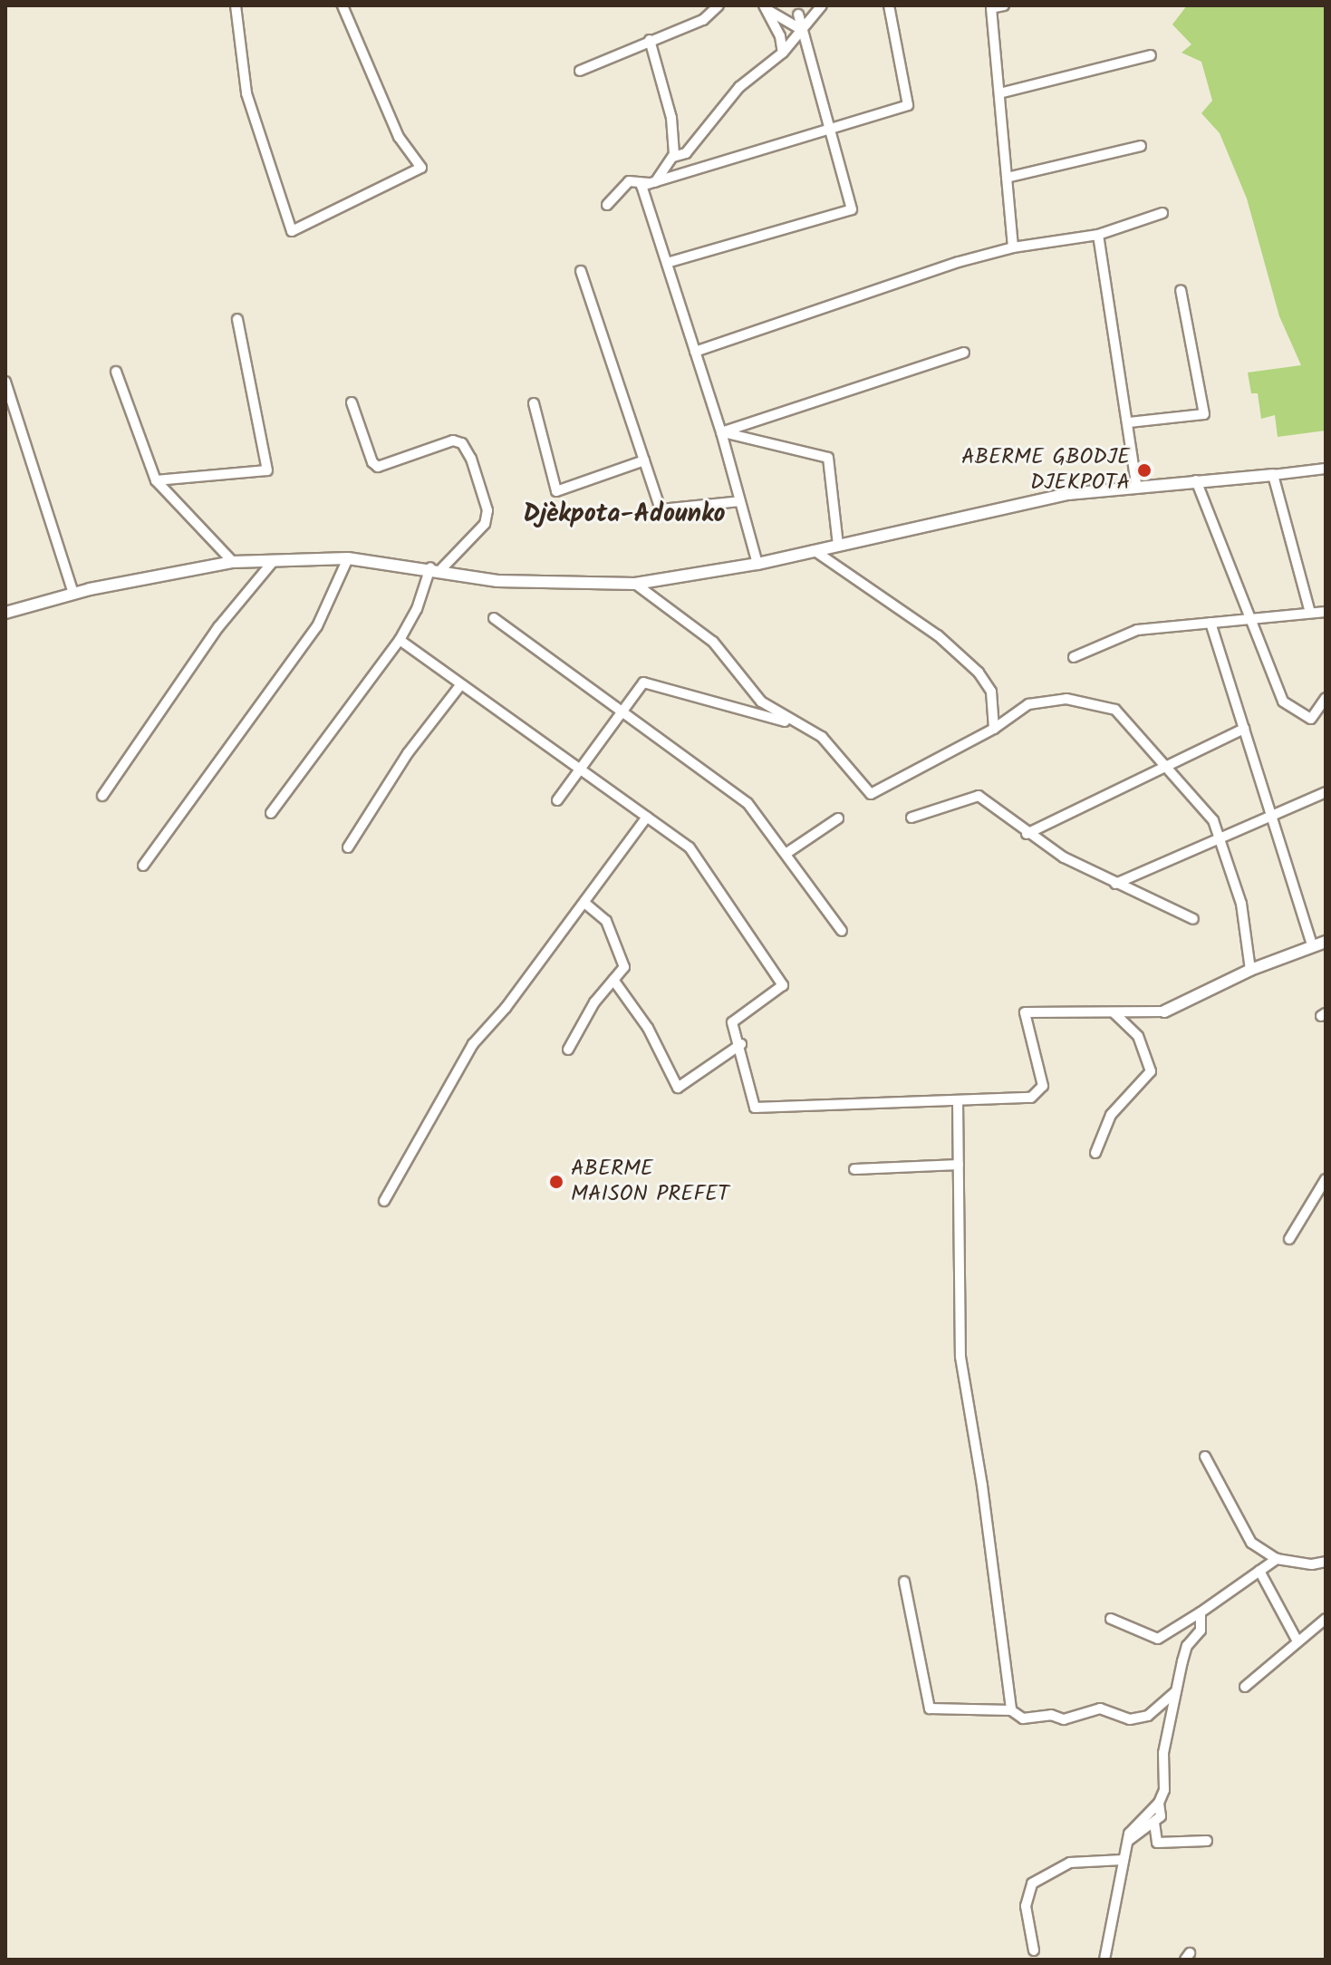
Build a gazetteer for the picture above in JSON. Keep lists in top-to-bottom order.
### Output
{
  "districts": ["Djèkpota-Adounko"],
  "places": ["ABERME GBODJE DJEKPOTA", "ABERME MAISON PREFET"]
}
